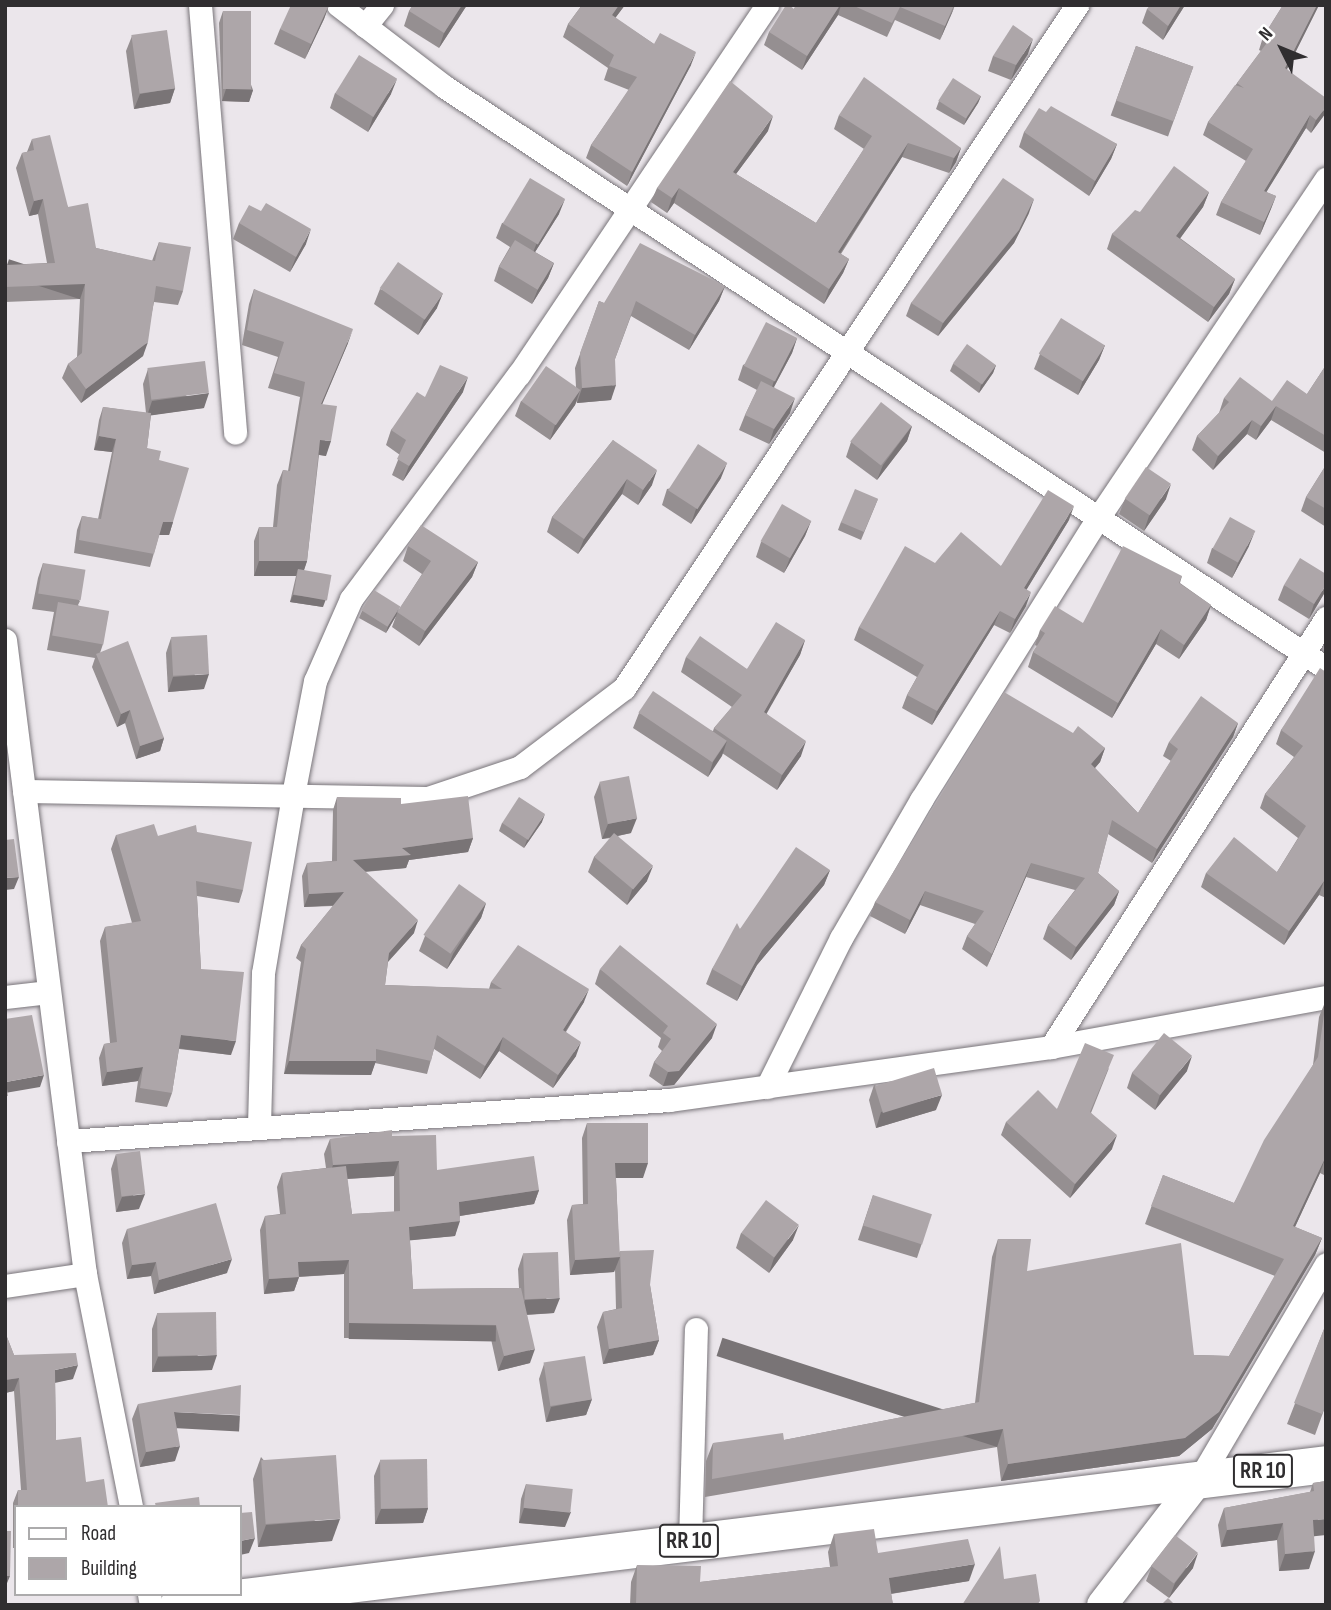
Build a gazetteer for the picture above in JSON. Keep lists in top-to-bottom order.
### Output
{
  "streets": {
    "main road": ["RR 10"]
  },
  "legend": ["Road", "Building"],
  "north": "top left"
}
